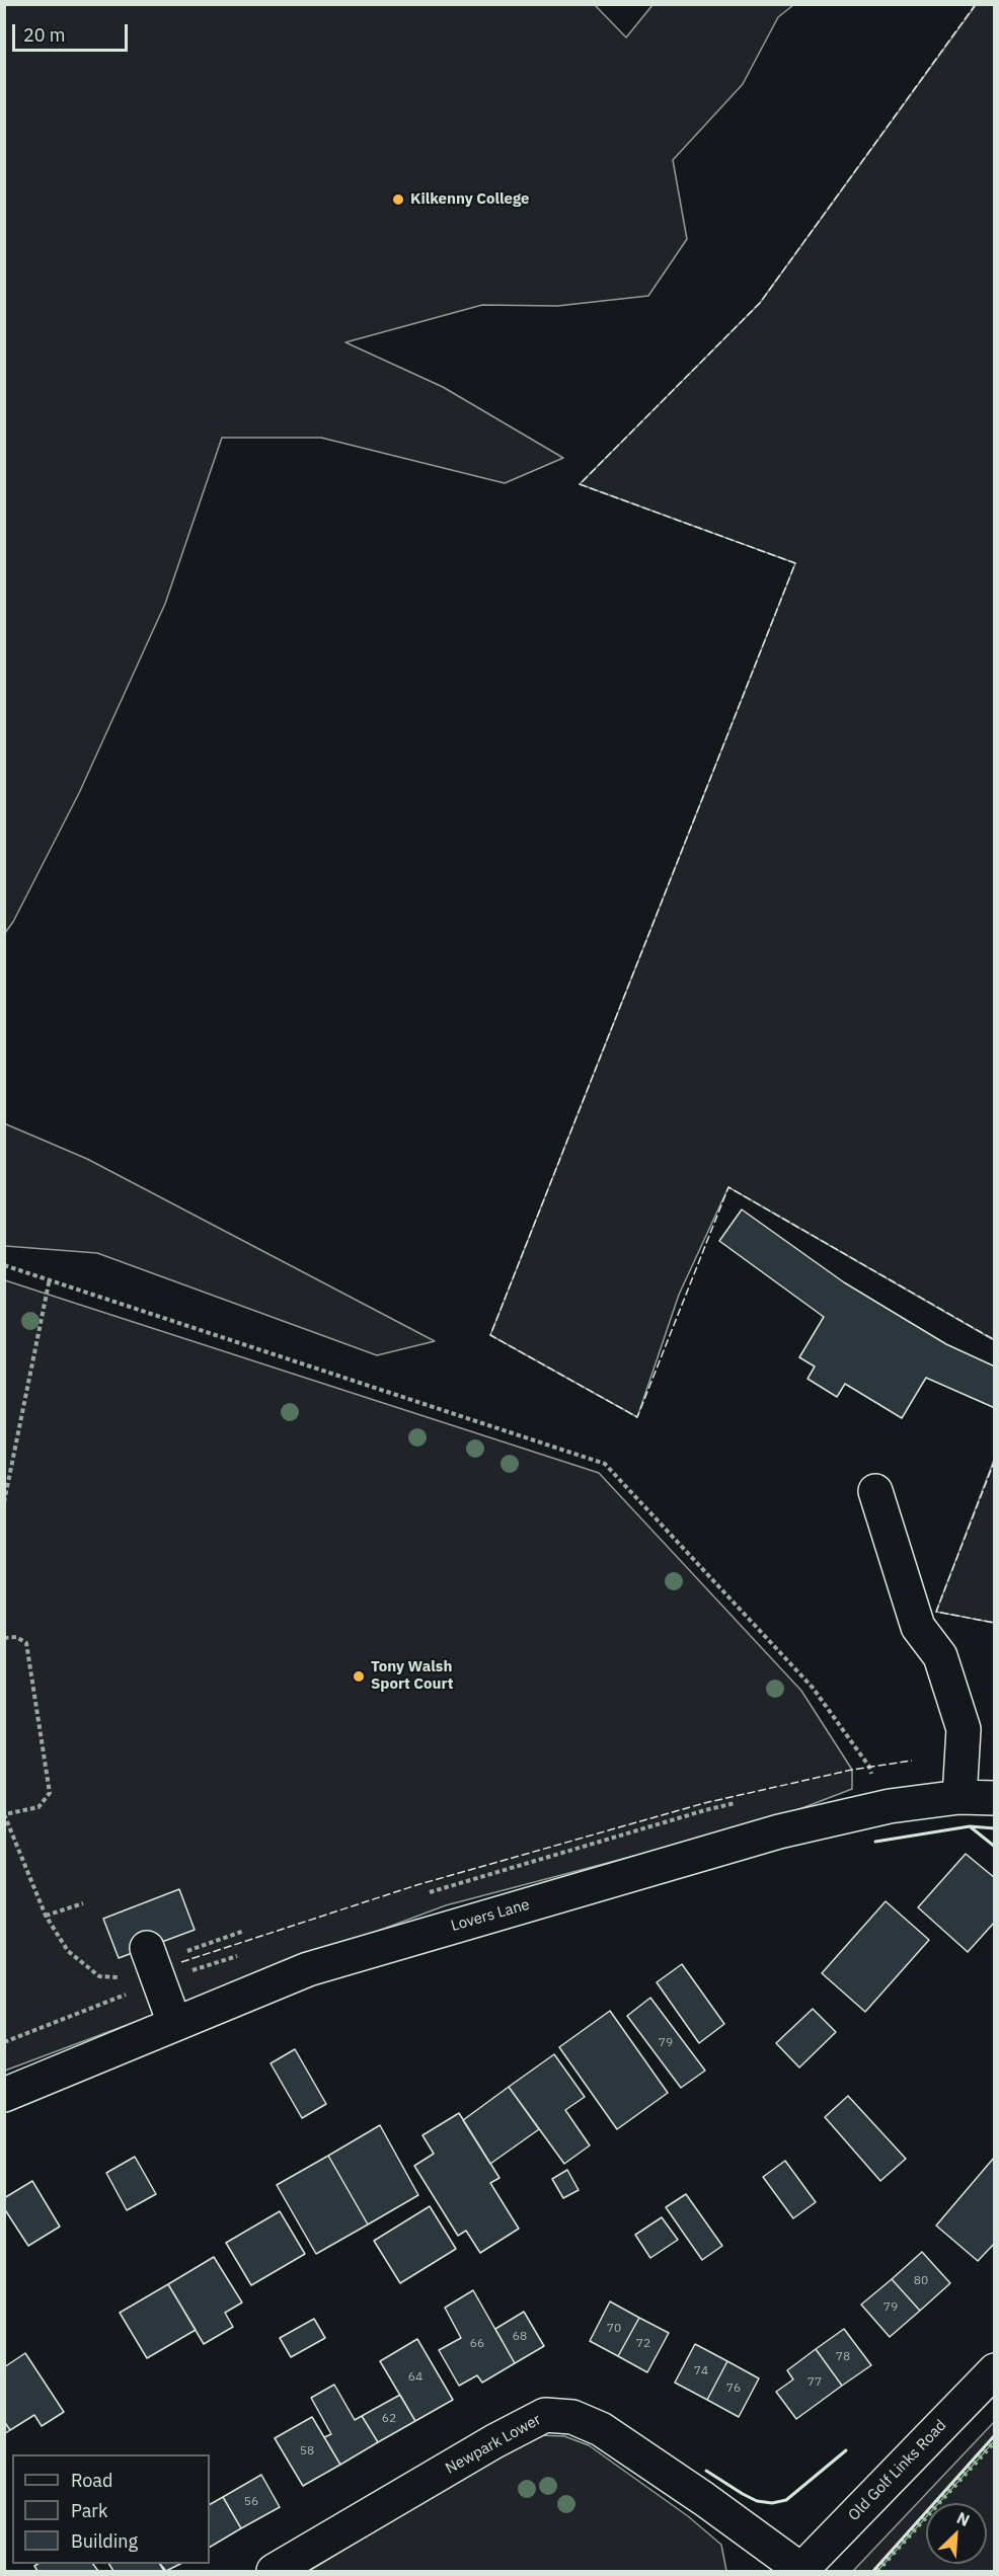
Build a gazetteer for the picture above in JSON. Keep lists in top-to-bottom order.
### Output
{
  "streets": {
    "street": ["Lovers Lane", "Newpark Lower", "Old Golf Links Road"]
  },
  "crossings": [
    ["Newpark Lower", "Old Golf Links Road"]
  ],
  "places": ["Kilkenny College", "Tony Walsh Sport Court"],
  "house_numbers": [
    "79",
    "80",
    "79",
    "70",
    "68",
    "66",
    "72",
    "78",
    "74",
    "64",
    "77",
    "76",
    "62",
    "58",
    "56"
  ],
  "legend": ["Road", "Park", "Building"],
  "scale_bar": "20 m",
  "north": "top right"
}
